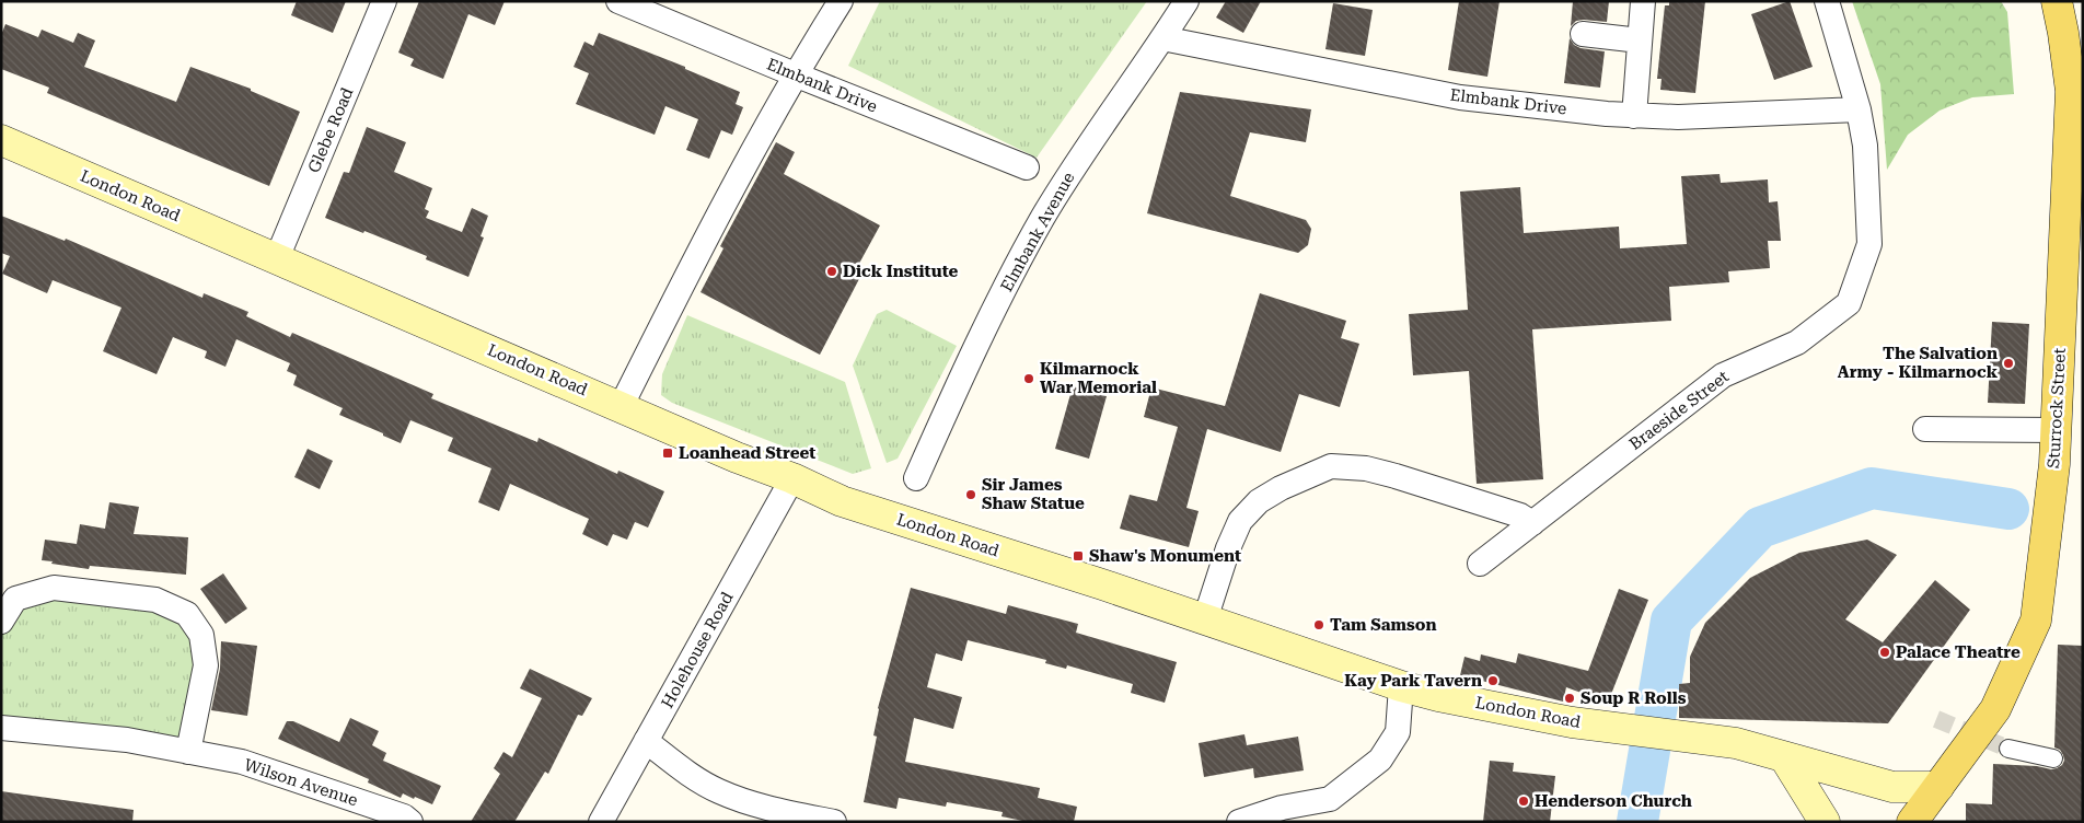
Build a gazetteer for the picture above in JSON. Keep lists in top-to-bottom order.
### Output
{
  "streets": {
    "main road": ["London Road", "Sturrock Street"],
    "street": [
      "Elmbank Drive",
      "Glebe Road",
      "Elmbank Avenue",
      "Braeside Street",
      "Holehouse Road",
      "Wilson Avenue"
    ]
  },
  "crossings": [
    ["Elmbank Drive", "Elmbank Avenue"],
    ["Elmbank Drive", "Braeside Street"],
    ["Glebe Road", "London Road"],
    ["London Road", "Sturrock Street"],
    ["London Road", "Holehouse Road"]
  ],
  "places": {
    "other": [
      "Dick Institute",
      "The Salvation Army - Kilmarnock",
      "Kilmarnock War Memorial",
      "Sir James Shaw Statue",
      "Tam Samson",
      "Palace Theatre",
      "Kay Park Tavern",
      "Soup R Rolls",
      "Henderson Church"
    ],
    "transit": ["Loanhead Street", "Shaw's Monument"]
  }
}
